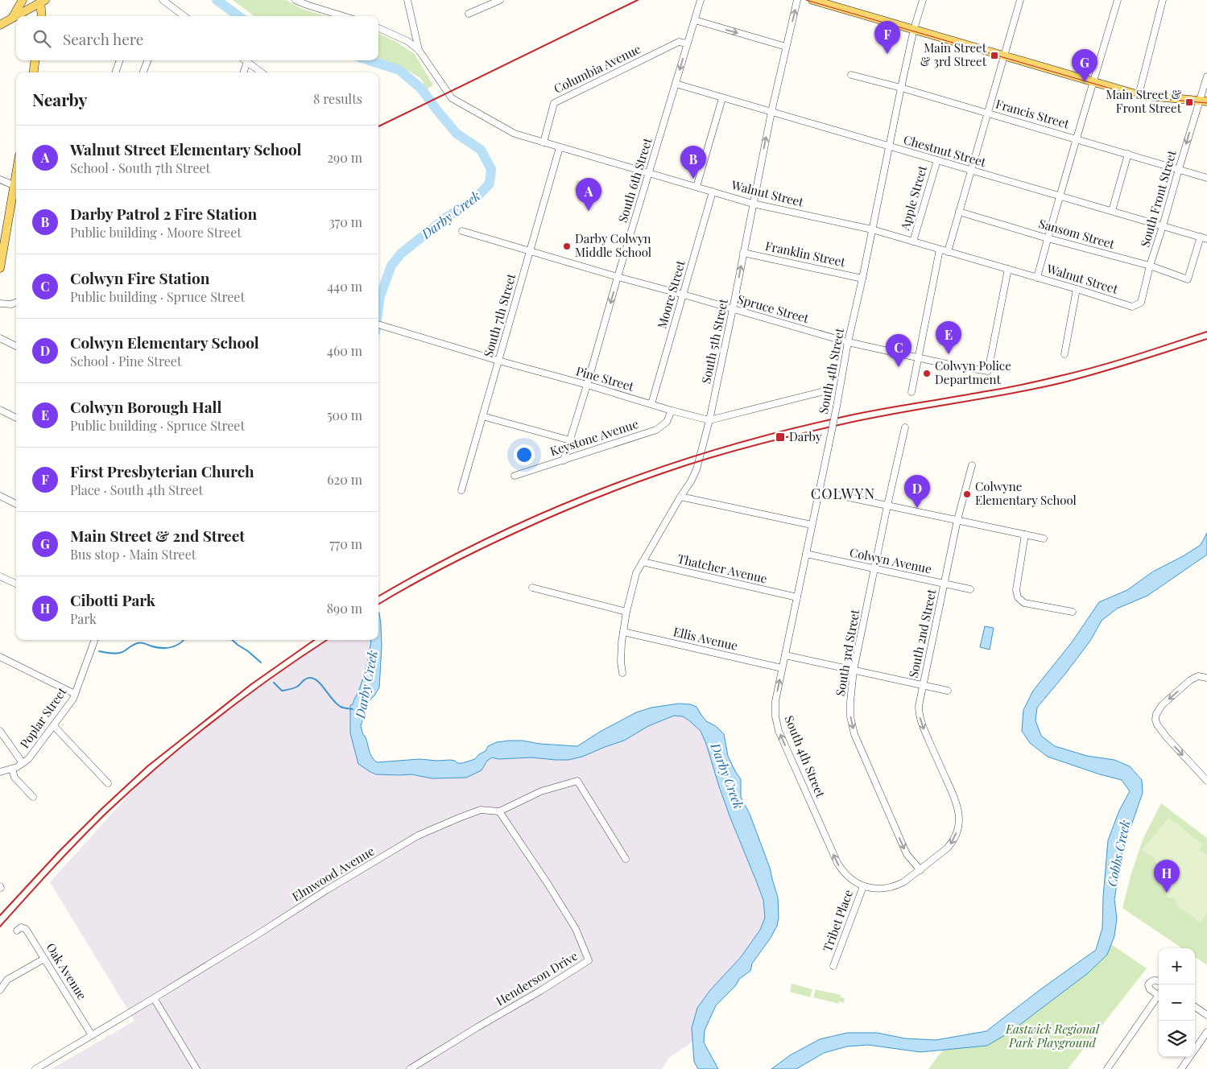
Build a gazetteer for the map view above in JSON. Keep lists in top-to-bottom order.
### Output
{
  "streets": {
    "street": [
      "Columbia Avenue",
      "Francis Street",
      "Chestnut Street",
      "South 6th Street",
      "Walnut Street",
      "Apple Street",
      "South Front Street",
      "Sansom Street",
      "Franklin Street",
      "Moore Street",
      "Spruce Street",
      "South 7th Street",
      "South 5th Street",
      "South 4th Street",
      "Pine Street",
      "Keystone Avenue",
      "Colwyn Avenue",
      "Thatcher Avenue",
      "South 2nd Street",
      "Ellis Avenue",
      "South 3rd Street",
      "Poplar Street",
      "Elmwood Avenue",
      "Tribet Place",
      "Oak Avenue",
      "Henderson Drive"
    ]
  },
  "crossings": [
    ["Columbia Avenue", "South 6th Street"],
    ["Columbia Avenue", "Walnut Street"],
    ["Francis Street", "South Front Street"],
    ["Francis Street", "South 4th Street"],
    ["Chestnut Street", "South 6th Street"],
    ["Chestnut Street", "Apple Street"],
    ["Chestnut Street", "South Front Street"],
    ["Chestnut Street", "Sansom Street"],
    ["Chestnut Street", "South 5th Street"],
    ["Chestnut Street", "South 4th Street"],
    ["South 6th Street", "Walnut Street"],
    ["South 6th Street", "Spruce Street"],
    ["South 6th Street", "Pine Street"],
    ["South 6th Street", "Keystone Avenue"],
    ["Walnut Street", "Apple Street"],
    ["Walnut Street", "South Front Street"],
    ["Walnut Street", "Moore Street"],
    ["Walnut Street", "Spruce Street"],
    ["Walnut Street", "South 7th Street"],
    ["Walnut Street", "South 5th Street"],
    ["Walnut Street", "South 4th Street"],
    ["South Front Street", "Sansom Street"],
    ["Franklin Street", "South 5th Street"],
    ["Franklin Street", "South 4th Street"],
    ["Moore Street", "Spruce Street"],
    ["Moore Street", "Pine Street"],
    ["Spruce Street", "South 7th Street"],
    ["Spruce Street", "South 5th Street"],
    ["Spruce Street", "South 4th Street"],
    ["South 7th Street", "Pine Street"],
    ["South 5th Street", "Pine Street"],
    ["South 5th Street", "Thatcher Avenue"],
    ["South 5th Street", "Ellis Avenue"],
    ["South 4th Street", "Colwyn Avenue"],
    ["South 4th Street", "Thatcher Avenue"],
    ["South 4th Street", "Ellis Avenue"],
    ["South 4th Street", "Tribet Place"],
    ["Pine Street", "Keystone Avenue"],
    ["Colwyn Avenue", "South 2nd Street"],
    ["Colwyn Avenue", "South 3rd Street"],
    ["South 2nd Street", "Tribet Place"],
    ["South 3rd Street", "Tribet Place"],
    ["Elmwood Avenue", "Oak Avenue"],
    ["Elmwood Avenue", "Henderson Drive"]
  ],
  "one_way": ["South 3rd Street"],
  "districts": ["COLWYN"],
  "water": ["Darby Creek", "Cobbs Creek"],
  "parks": ["Eastwick Regional Park Playground"],
  "places": {
    "transit": ["Main Street & 3rd Street", "Main Street & Front Street", "Darby"],
    "other": ["Darby Colwyn Middle School", "Colwyn Police Department", "Colwyne Elementary School"]
  },
  "page": {
    "search": "Search here",
    "pins": [
      "F",
      "G",
      "B",
      "A",
      "E",
      "C",
      "D",
      "H"
    ],
    "heading": ["Nearby", "8 results"],
    "list": [
      {
        "mark": "A",
        "name": "Walnut Street Elementary School",
        "note": "School · South 7th Street",
        "value": "290 m"
      },
      {
        "mark": "B",
        "name": "Darby Patrol 2 Fire Station",
        "note": "Public building · Moore Street",
        "value": "370 m"
      },
      {
        "mark": "C",
        "name": "Colwyn Fire Station",
        "note": "Public building · Spruce Street",
        "value": "440 m"
      },
      {
        "mark": "D",
        "name": "Colwyn Elementary School",
        "note": "School · Pine Street",
        "value": "460 m"
      },
      {
        "mark": "E",
        "name": "Colwyn Borough Hall",
        "note": "Public building · Spruce Street",
        "value": "500 m"
      },
      {
        "mark": "F",
        "name": "First Presbyterian Church",
        "note": "Place · South 4th Street",
        "value": "620 m"
      },
      {
        "mark": "G",
        "name": "Main Street & 2nd Street",
        "note": "Bus stop · Main Street",
        "value": "770 m"
      },
      {
        "mark": "H",
        "name": "Cibotti Park",
        "note": "Park",
        "value": "890 m"
      }
    ],
    "map_buttons": ["+", "−"]
  }
}
